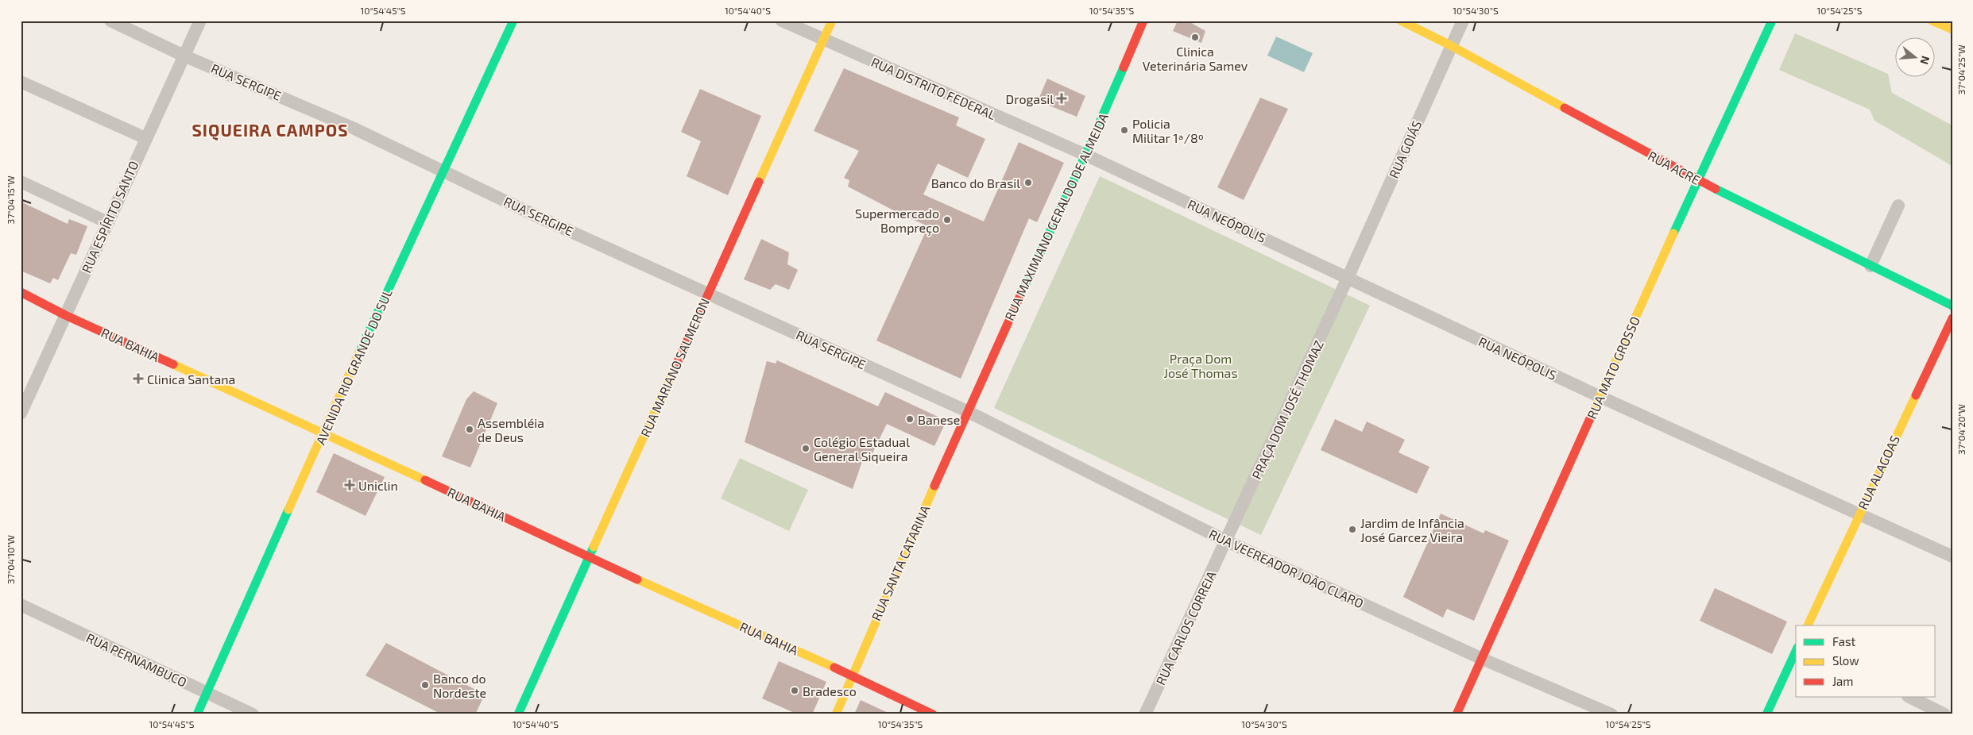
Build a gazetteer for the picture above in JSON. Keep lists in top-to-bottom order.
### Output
{
  "streets": {
    "main road": [
      "RUA ACRE",
      "RUA MAXIMIANO GERALDO DE ALMEIDA",
      "RUA BAHIA",
      "AVENIDA RIO GRANDE DO SUL",
      "RUA MARIANO SALMERON",
      "RUA MATO GROSSO",
      "RUA ALAGOAS",
      "RUA SANTA CATARINA"
    ],
    "street": [
      "RUA SERGIPE",
      "RUA DISTRITO FEDERAL",
      "RUA GOIÁS",
      "RUA ESPÍRITO SANTO",
      "RUA NEÓPOLIS",
      "PRAÇA DOM JOSÉ THOMAZ",
      "RUA VEEREADOR JOÃO CLARO",
      "RUA CARLOS CORREIA",
      "RUA PERNAMBUCO"
    ]
  },
  "crossings": [
    ["RUA SERGIPE", "RUA ESPÍRITO SANTO"],
    ["RUA SERGIPE", "RUA MAXIMIANO GERALDO DE ALMEIDA"],
    ["RUA SERGIPE", "AVENIDA RIO GRANDE DO SUL"],
    ["RUA SERGIPE", "RUA MARIANO SALMERON"],
    ["RUA SERGIPE", "RUA SANTA CATARINA"],
    ["RUA SERGIPE", "RUA VEEREADOR JOÃO CLARO"],
    ["RUA DISTRITO FEDERAL", "RUA MAXIMIANO GERALDO DE ALMEIDA"],
    ["RUA DISTRITO FEDERAL", "RUA NEÓPOLIS"],
    ["RUA DISTRITO FEDERAL", "RUA MARIANO SALMERON"],
    ["RUA GOIÁS", "RUA ACRE"],
    ["RUA GOIÁS", "RUA NEÓPOLIS"],
    ["RUA GOIÁS", "PRAÇA DOM JOSÉ THOMAZ"],
    ["RUA ACRE", "RUA MATO GROSSO"],
    ["RUA ESPÍRITO SANTO", "RUA BAHIA"],
    ["RUA MAXIMIANO GERALDO DE ALMEIDA", "RUA NEÓPOLIS"],
    ["RUA MAXIMIANO GERALDO DE ALMEIDA", "RUA SANTA CATARINA"],
    ["RUA MAXIMIANO GERALDO DE ALMEIDA", "RUA VEEREADOR JOÃO CLARO"],
    ["RUA NEÓPOLIS", "RUA MATO GROSSO"],
    ["RUA NEÓPOLIS", "PRAÇA DOM JOSÉ THOMAZ"],
    ["RUA NEÓPOLIS", "RUA ALAGOAS"],
    ["RUA BAHIA", "AVENIDA RIO GRANDE DO SUL"],
    ["RUA BAHIA", "RUA MARIANO SALMERON"],
    ["RUA BAHIA", "RUA SANTA CATARINA"],
    ["AVENIDA RIO GRANDE DO SUL", "RUA PERNAMBUCO"],
    ["RUA MATO GROSSO", "RUA VEEREADOR JOÃO CLARO"],
    ["PRAÇA DOM JOSÉ THOMAZ", "RUA VEEREADOR JOÃO CLARO"],
    ["PRAÇA DOM JOSÉ THOMAZ", "RUA CARLOS CORREIA"],
    ["RUA SANTA CATARINA", "RUA VEEREADOR JOÃO CLARO"],
    ["RUA VEEREADOR JOÃO CLARO", "RUA CARLOS CORREIA"]
  ],
  "districts": ["SIQUEIRA CAMPOS"],
  "parks": ["Praça Dom José Thomas"],
  "places": {
    "other": [
      "Clinica Veterinária Samev",
      "Policia Militar 1ª/8º",
      "Banco do Brasil",
      "Supermercado Bompreço",
      "Banese",
      "Assembléia de Deus",
      "Colégio Estadual General Siqueira",
      "Jardim de Infância José Garcez Vieira",
      "Banco do Nordeste",
      "Bradesco"
    ],
    "health": ["Drogasil", "Clinica Santana", "Uniclin"]
  },
  "legend": ["Fast", "Slow", "Jam"],
  "north": "right",
  "coordinates": [
    "10°54'45\"S",
    "10°54'40\"S",
    "10°54'35\"S",
    "10°54'30\"S",
    "10°54'25\"S",
    "37°04'25\"W",
    "37°04'15\"W",
    "37°04'20\"W",
    "37°04'10\"W"
  ]
}
